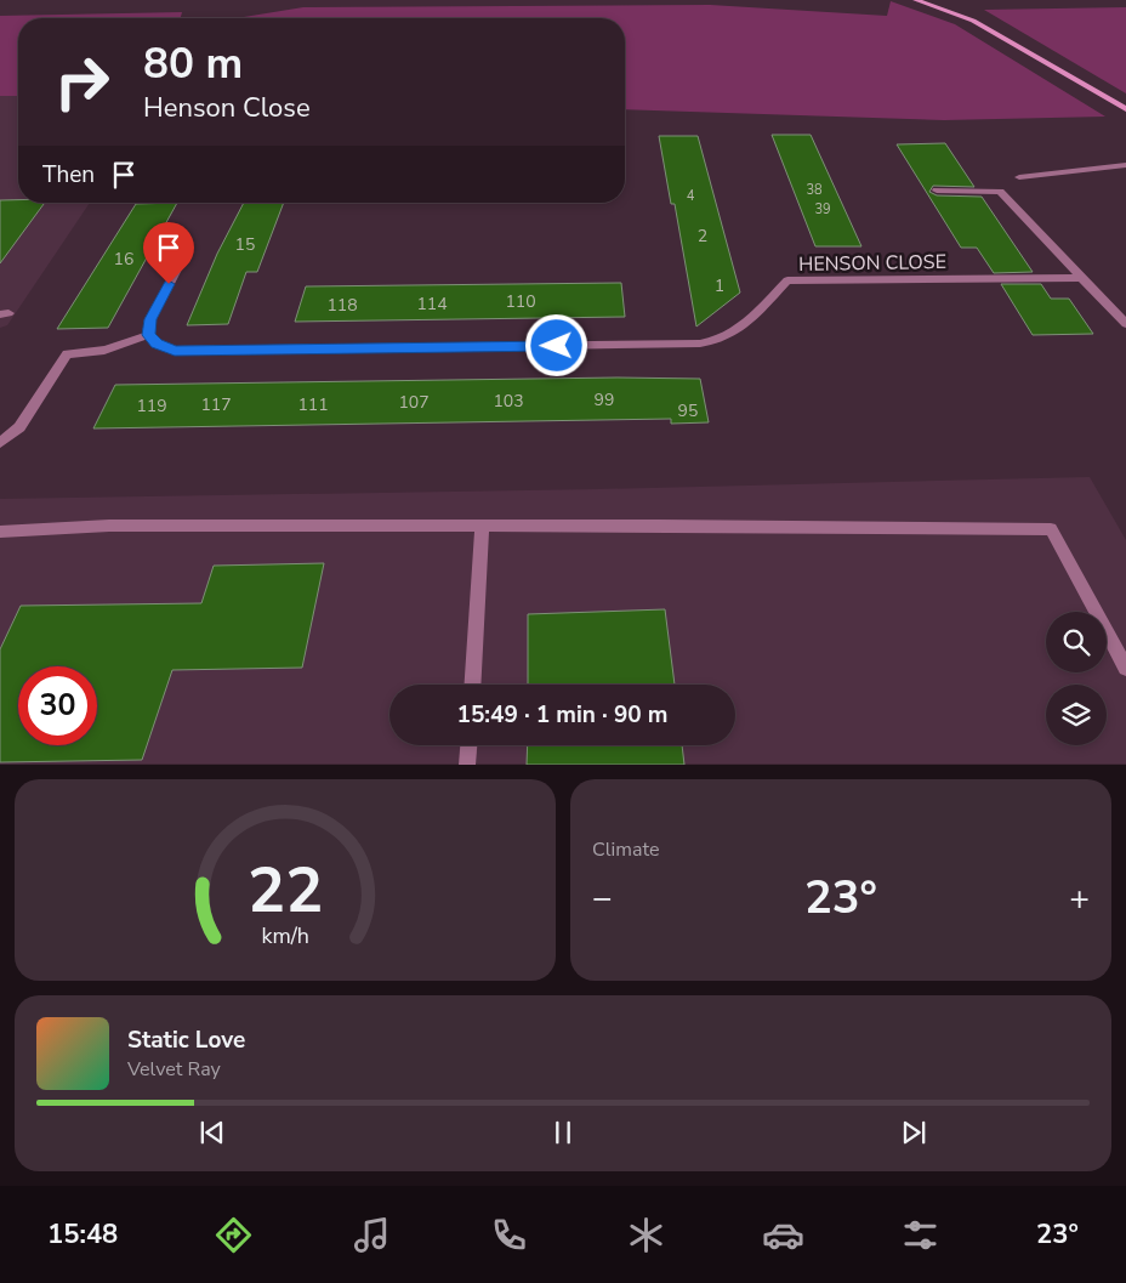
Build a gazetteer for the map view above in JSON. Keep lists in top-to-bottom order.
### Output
{
  "streets": {
    "street": ["HENSON CLOSE"]
  },
  "house_numbers": [
    "38",
    "4",
    "39",
    "2",
    "15",
    "16",
    "1",
    "110",
    "114",
    "118",
    "99",
    "103",
    "107",
    "117",
    "111",
    "119",
    "95"
  ],
  "page": {
    "turn": ["80 m", "Henson Close"],
    "then": "Then",
    "limit": "30",
    "trip": "15:49 · 1 min · 90 m",
    "tile": "Climate",
    "heat": ["−", "23°", "+"],
    "song": ["Static Love", "Velvet Ray"],
    "tabs": ["15:48", "23°"],
    "gauge": ["22", "km/h"]
  }
}
